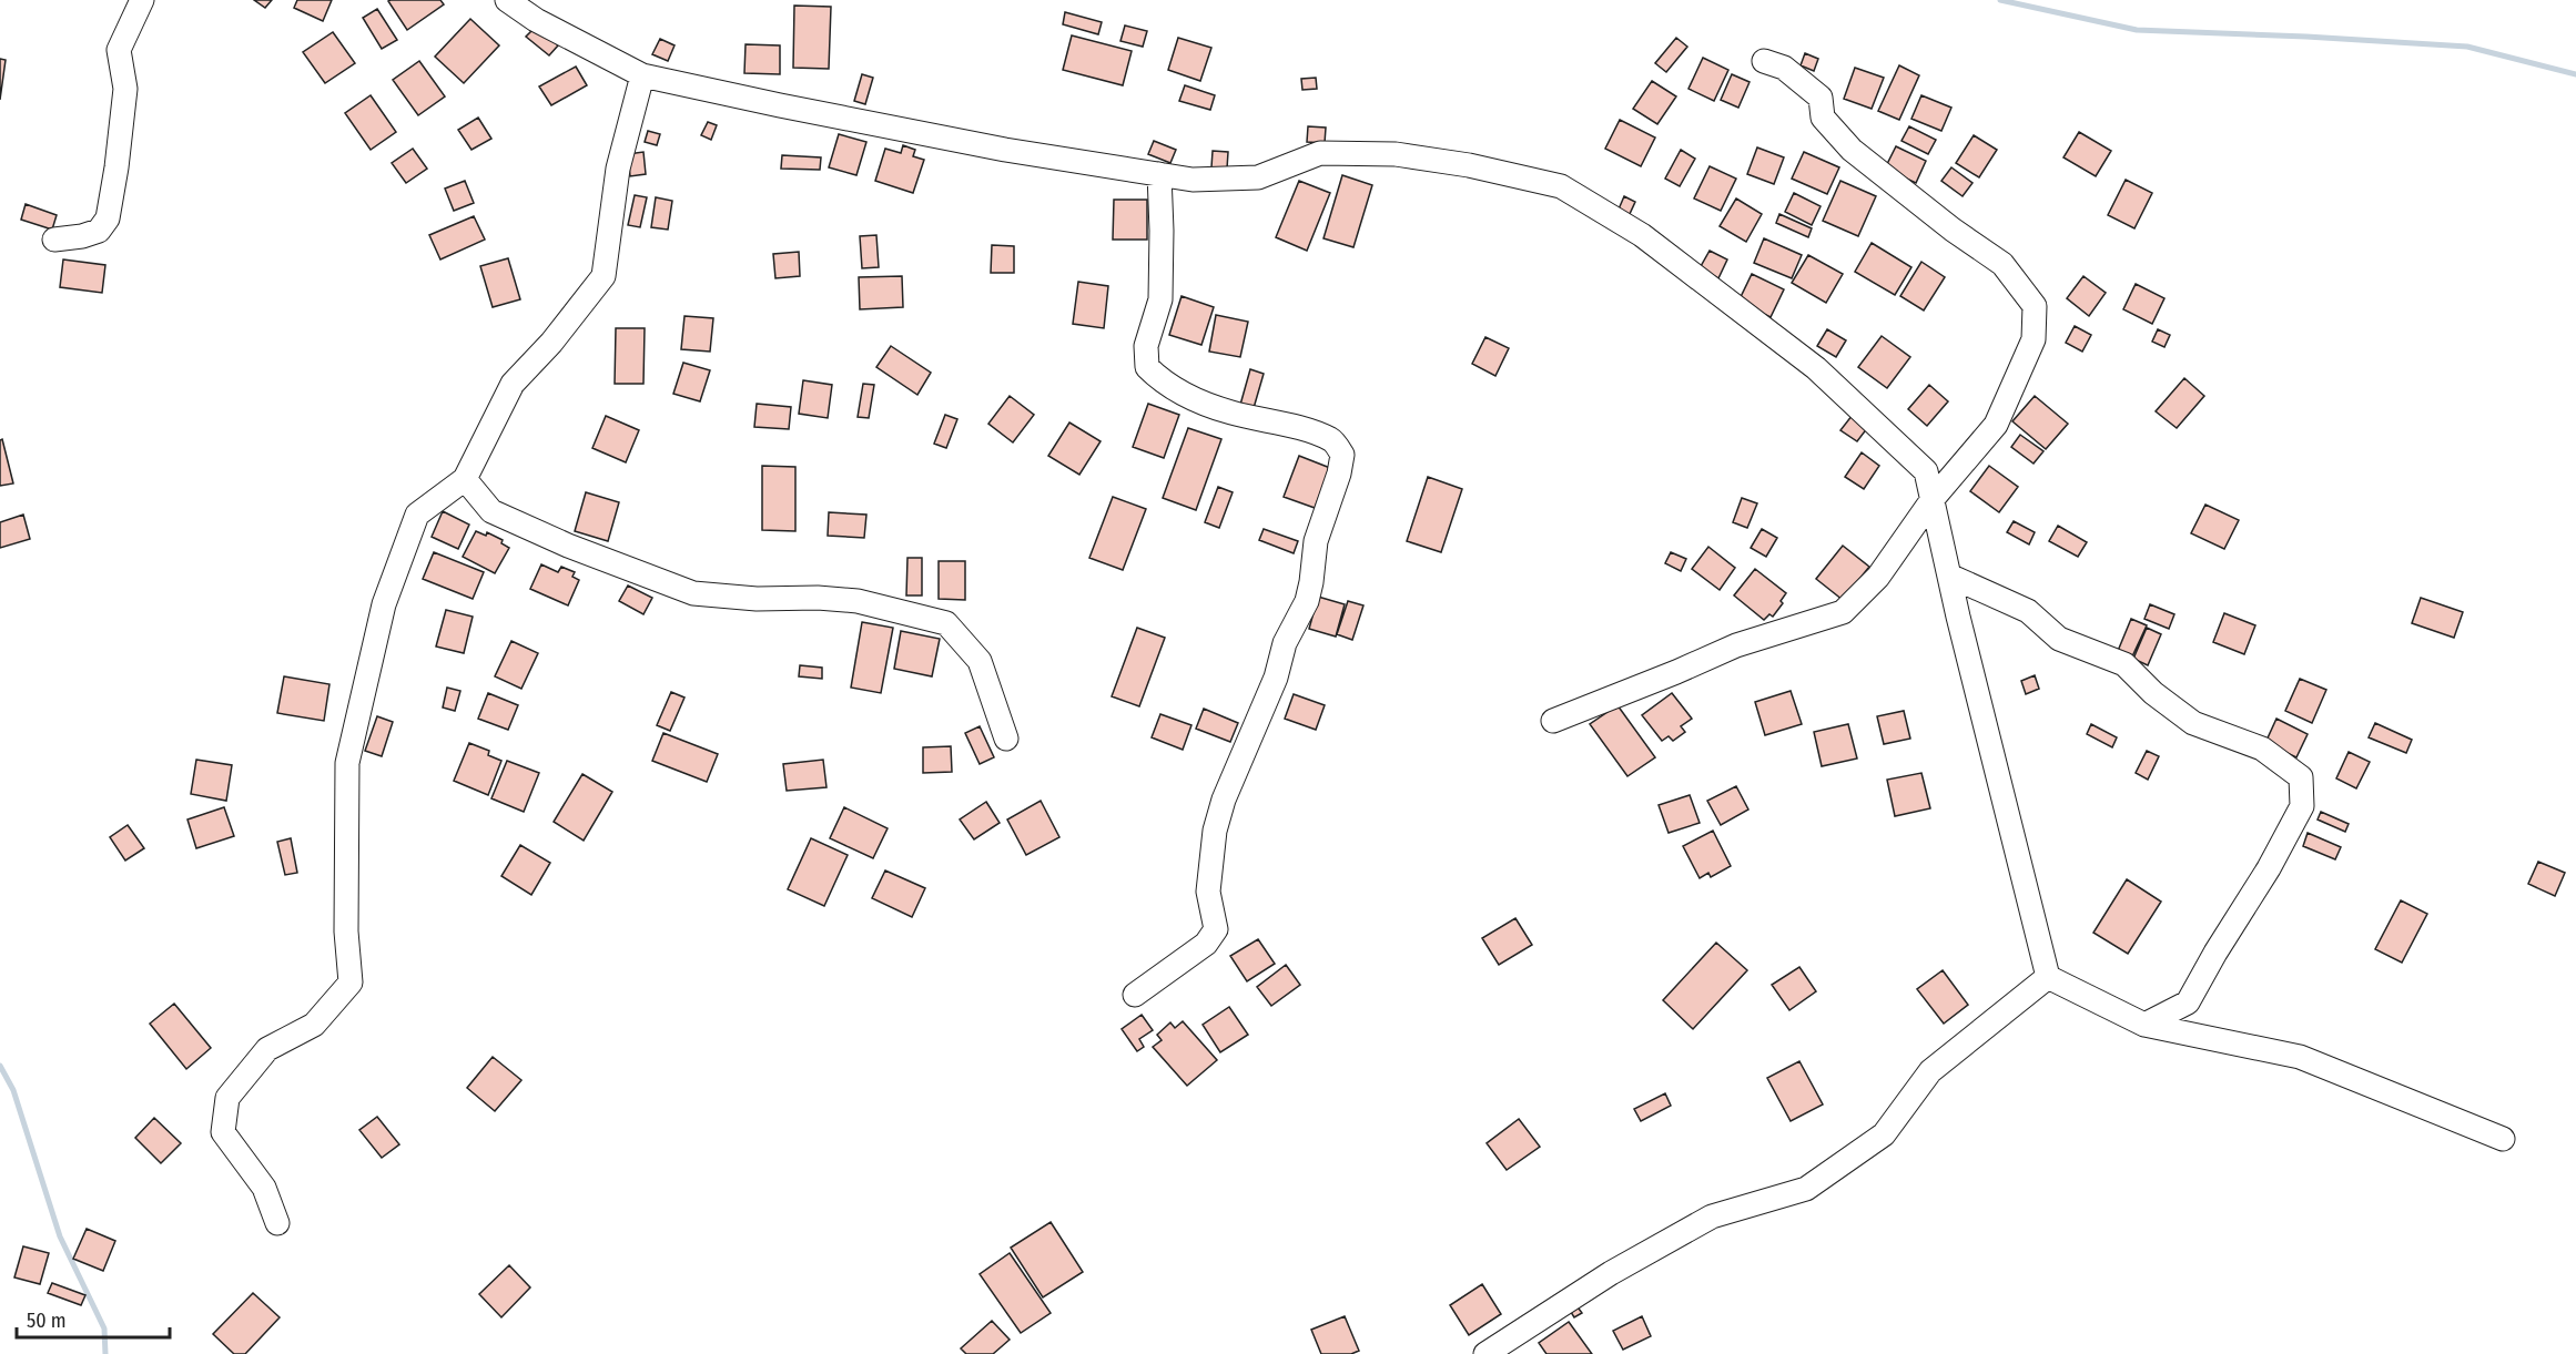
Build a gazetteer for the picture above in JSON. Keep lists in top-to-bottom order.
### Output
{
  "scale_bar": "50 m"
}
